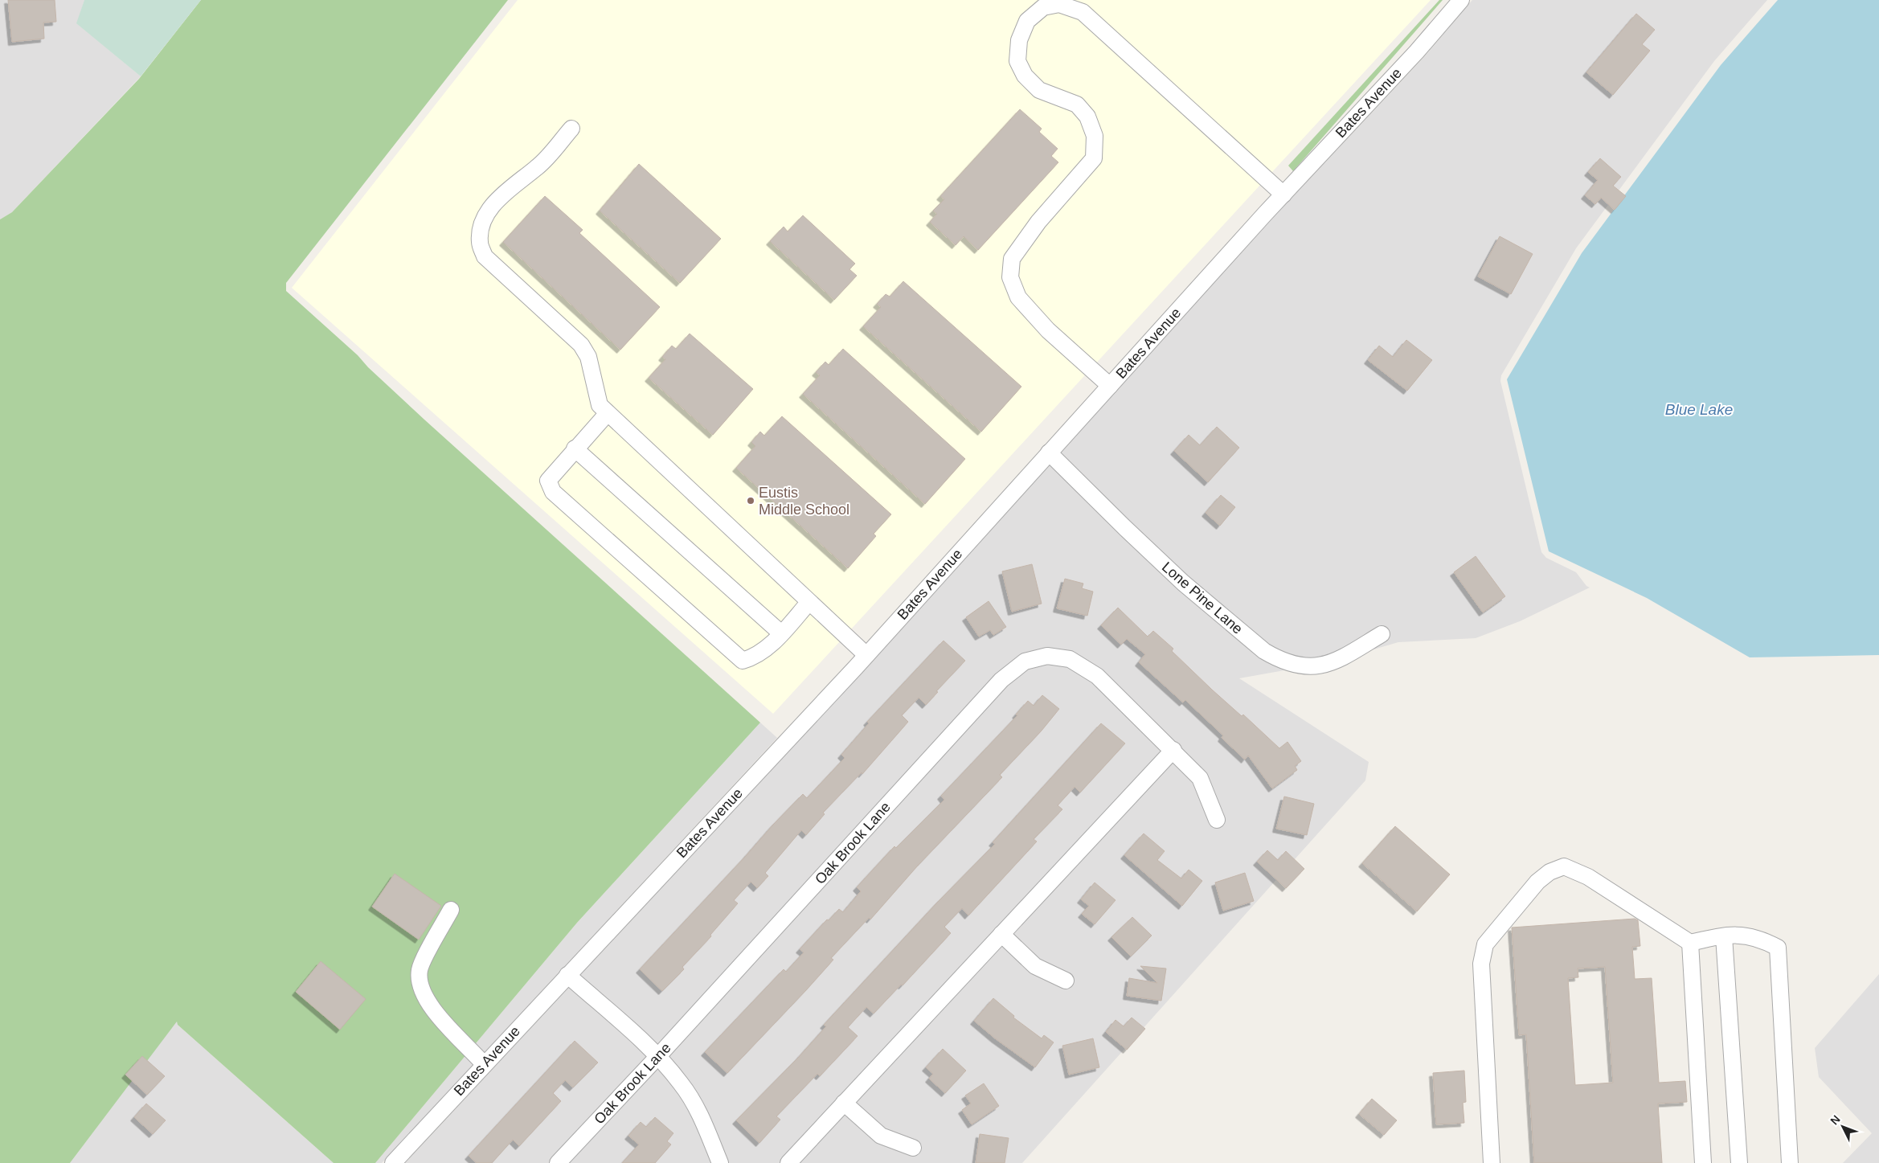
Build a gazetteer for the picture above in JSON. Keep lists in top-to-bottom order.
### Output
{
  "streets": {
    "street": ["Bates Avenue", "Lone Pine Lane", "Oak Brook Lane"]
  },
  "crossings": [
    ["Bates Avenue", "Lone Pine Lane"]
  ],
  "water": ["Blue Lake"],
  "places": ["Eustis Middle School"],
  "north": "top left"
}
